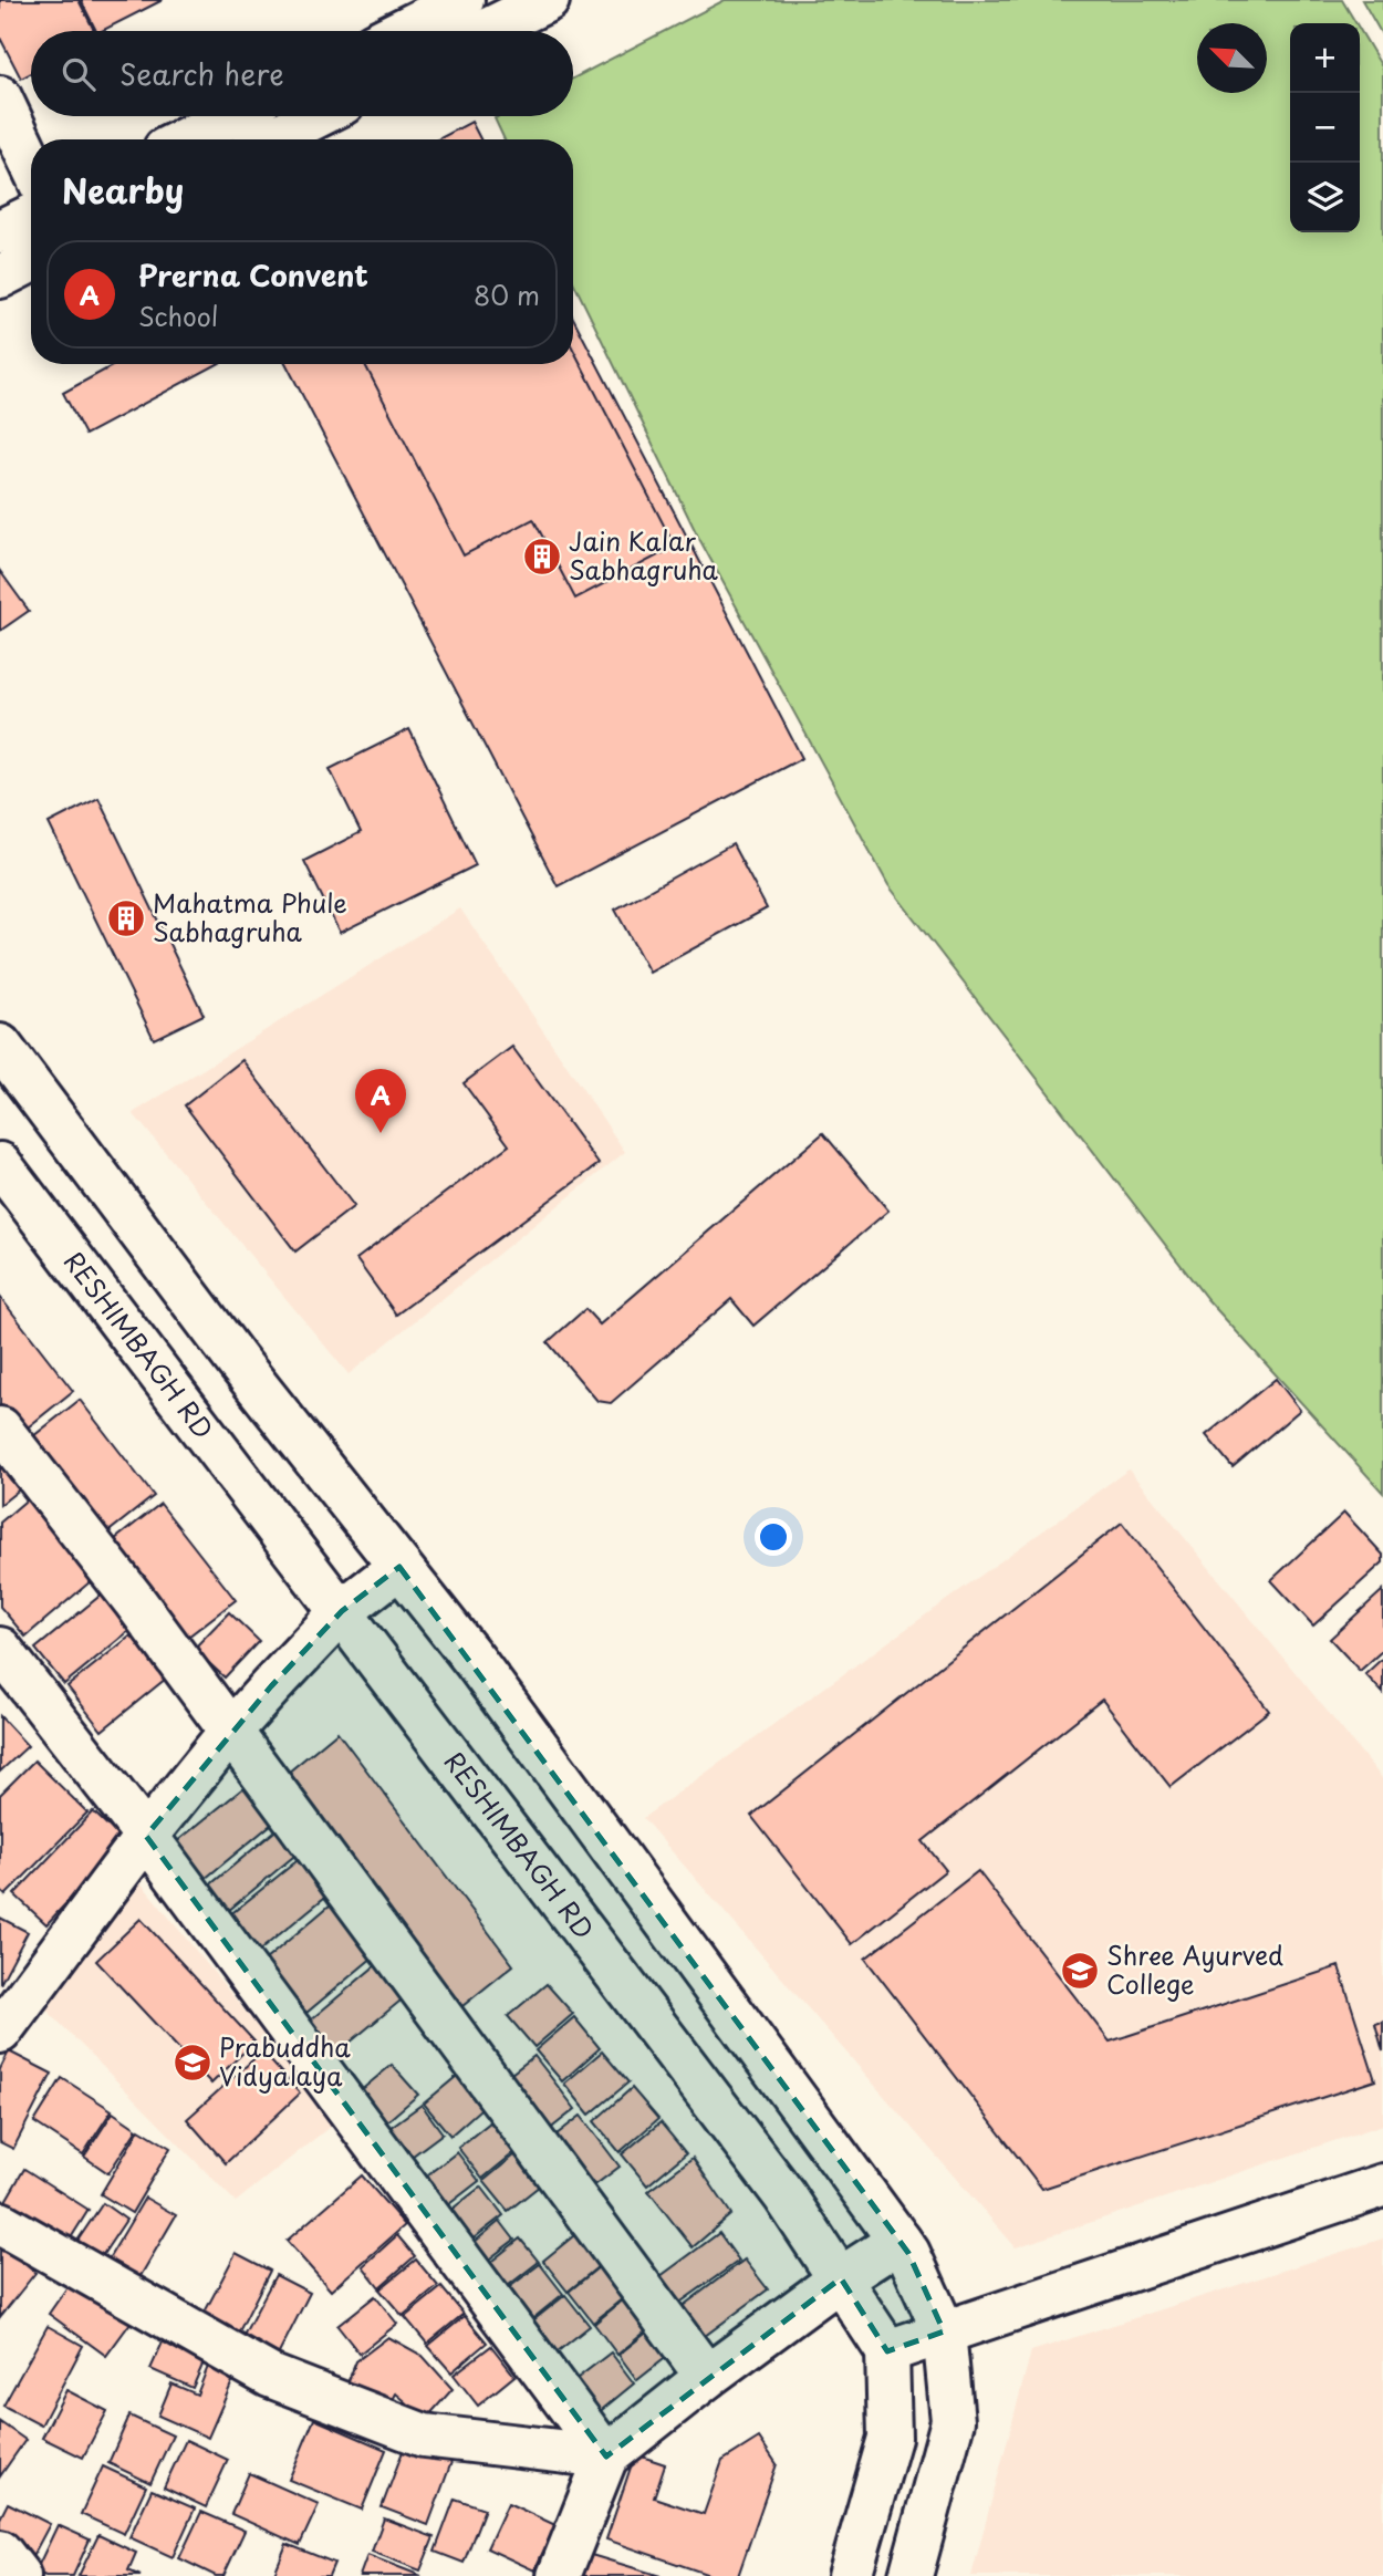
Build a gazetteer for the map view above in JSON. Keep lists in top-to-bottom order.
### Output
{
  "streets": {
    "street": ["RESHIMBAGH RD"]
  },
  "places": {
    "building": ["Jain Kalar Sabhagruha", "Mahatma Phule Sabhagruha"],
    "school or university": ["Shree Ayurved College", "Prabuddha Vidyalaya"]
  },
  "north": "top left",
  "page": {
    "map_buttons": ["+", "−"],
    "search": "Search here",
    "heading": "Nearby",
    "list": [
      {
        "mark": "A",
        "name": "Prerna Convent",
        "note": "School",
        "value": "80 m"
      }
    ],
    "pins": "A"
  }
}
